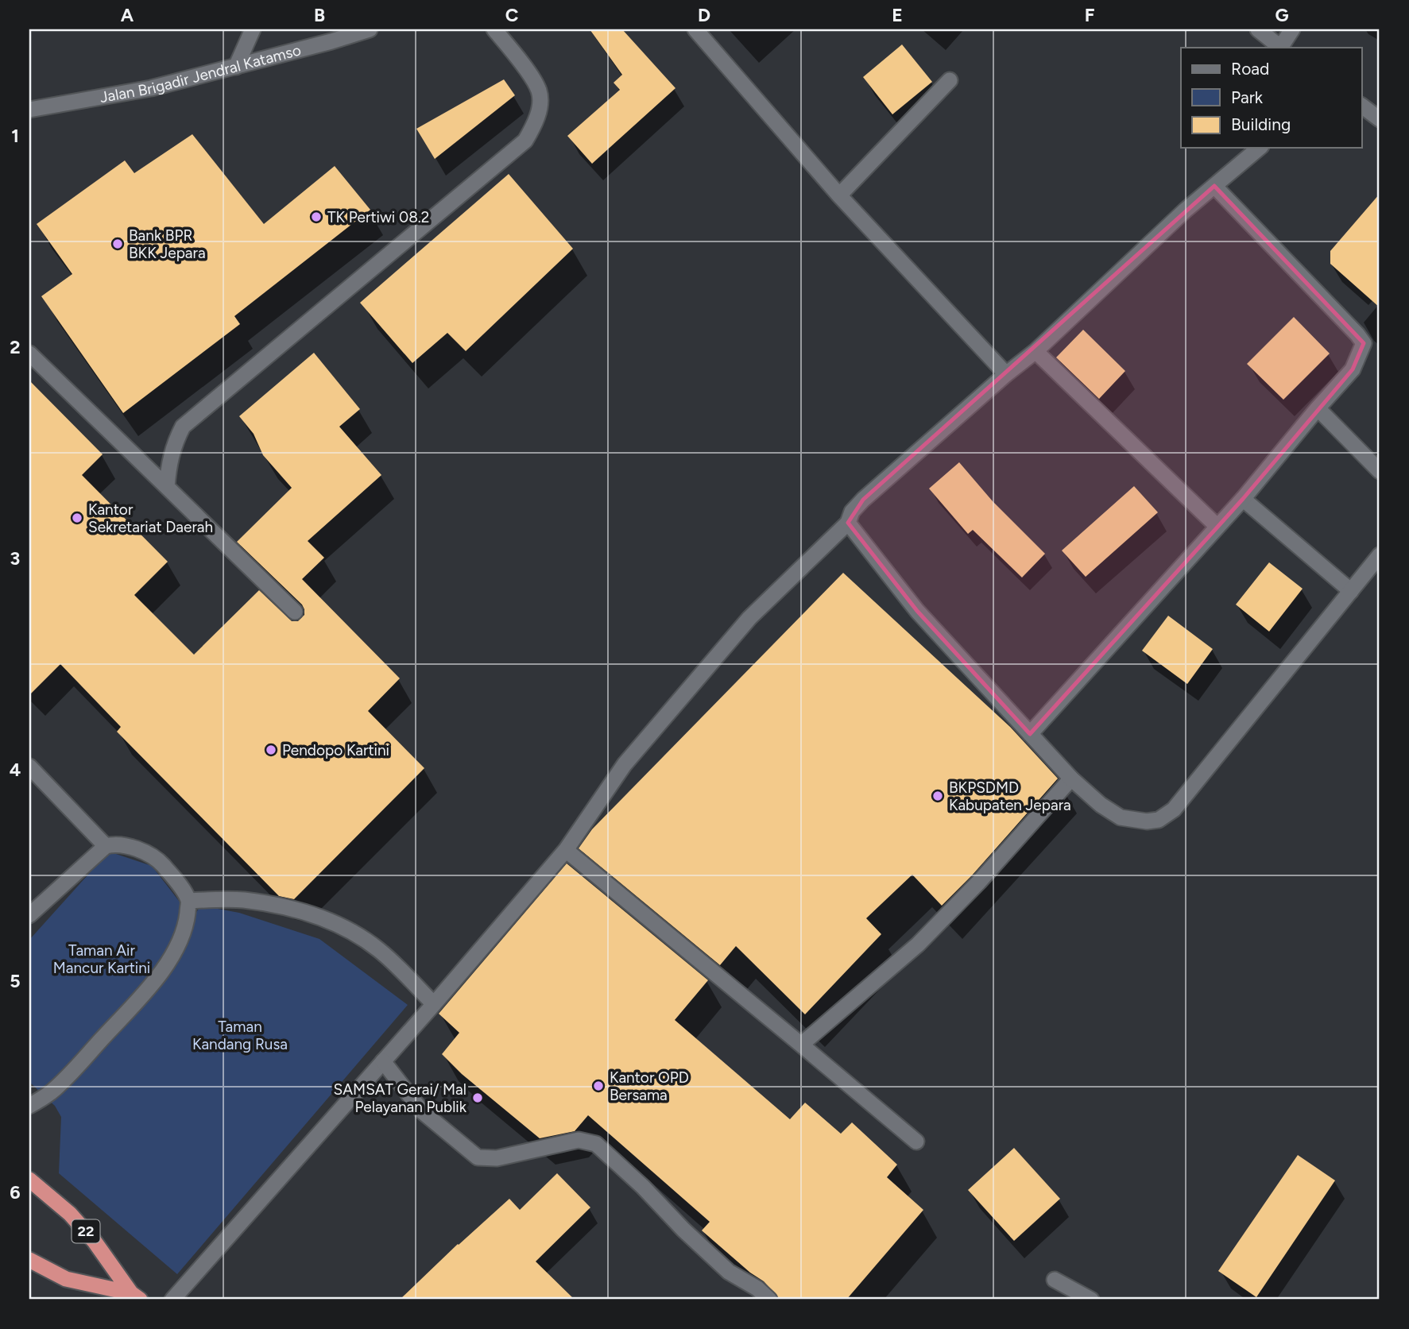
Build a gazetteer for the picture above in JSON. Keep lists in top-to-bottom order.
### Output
{
  "streets": {
    "highway": ["22"],
    "street": ["Jalan Brigadir Jendral Katamso"]
  },
  "parks": ["Taman Air Mancur Kartini", "Taman Kandang Rusa"],
  "places": [
    "TK Pertiwi 08.2",
    "Bank BPR BKK Jepara",
    "Kantor Sekretariat Daerah",
    "Pendopo Kartini",
    "BKPSDMD Kabupaten Jepara",
    "Kantor OPD Bersama",
    "SAMSAT Gerai/ Mal Pelayanan Publik"
  ],
  "legend": ["Road", "Park", "Building"],
  "grid": {
    "columns": [
      "A",
      "B",
      "C",
      "D",
      "E",
      "F",
      "G"
    ],
    "rows": [
      "1",
      "2",
      "3",
      "4",
      "5",
      "6"
    ]
  }
}
